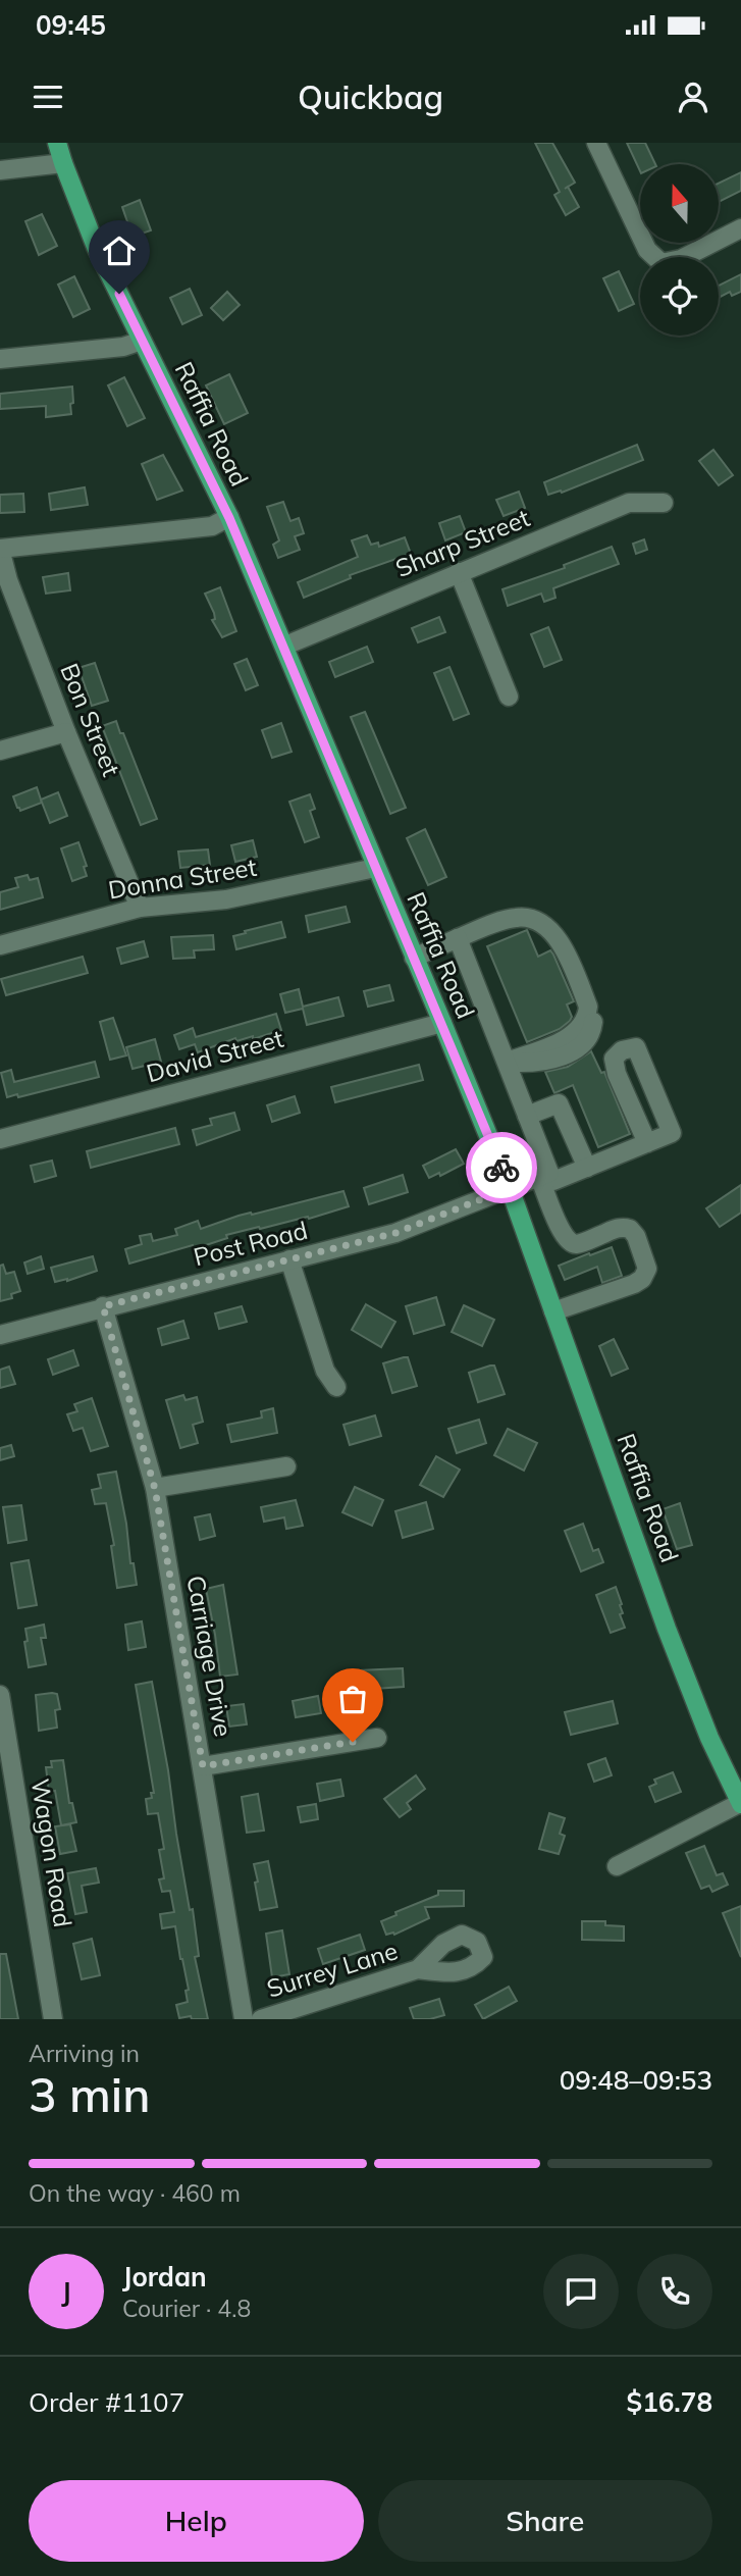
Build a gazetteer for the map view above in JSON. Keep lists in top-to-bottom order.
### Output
{
  "streets": {
    "main road": ["Raffia Road"],
    "street": [
      "Sharp Street",
      "Bon Street",
      "Donna Street",
      "David Street",
      "Post Road",
      "Carriage Drive",
      "Wagon Road",
      "Surrey Lane"
    ]
  },
  "crossings": [
    ["Raffia Road", "Sharp Street"],
    ["Raffia Road", "Donna Street"],
    ["Raffia Road", "David Street"],
    ["Raffia Road", "Post Road"],
    ["Bon Street", "Donna Street"],
    ["Post Road", "Carriage Drive"]
  ],
  "north": "top",
  "page": {
    "status": "09:45",
    "header": "Quickbag",
    "heading": ["3 min", "Arriving in", "09:48–09:53"],
    "panel": [
      "Jordan",
      "Courier · 4.8",
      "Order #1107",
      "$16.78"
    ],
    "bar": "On the way · 460 m",
    "round": "J",
    "buttons": ["Help", "Share"]
  }
}
